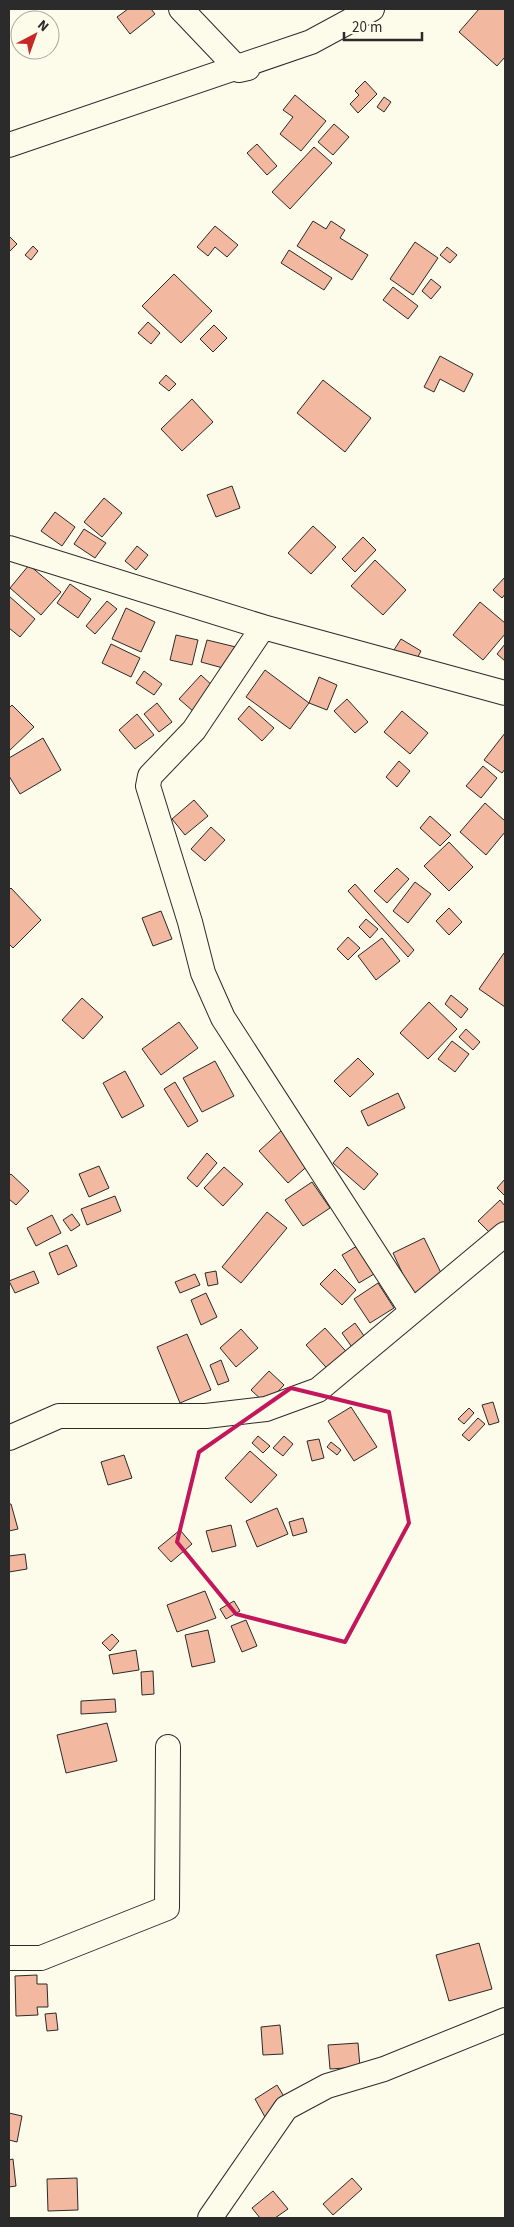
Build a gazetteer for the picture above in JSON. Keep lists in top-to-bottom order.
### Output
{
  "scale_bar": "20 m",
  "north": "top right"
}
